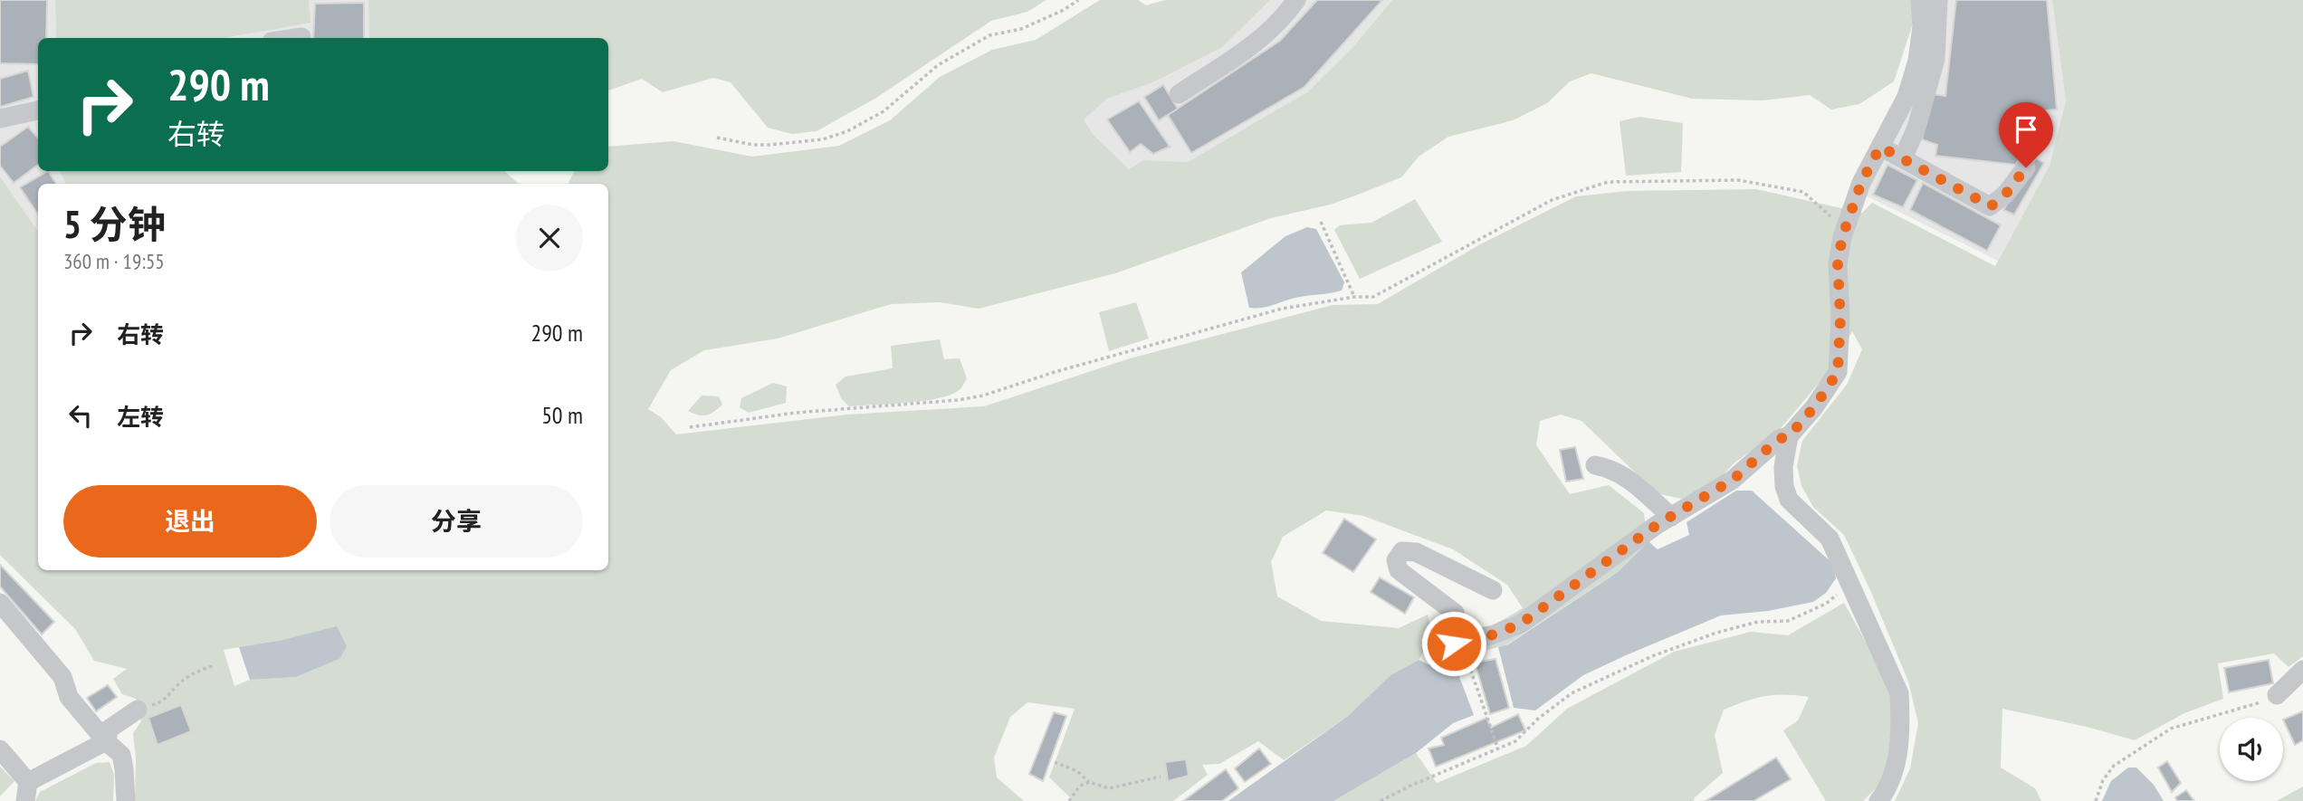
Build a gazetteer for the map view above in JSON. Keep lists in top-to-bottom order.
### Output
{
  "page": {
    "turn": ["290 m", "右转"],
    "heading": ["5 分钟", "360 m · 19:55"],
    "list": [
      {
        "name": "右转",
        "value": "290 m"
      },
      {
        "name": "左转",
        "value": "50 m"
      }
    ],
    "buttons": ["退出", "分享"]
  }
}
